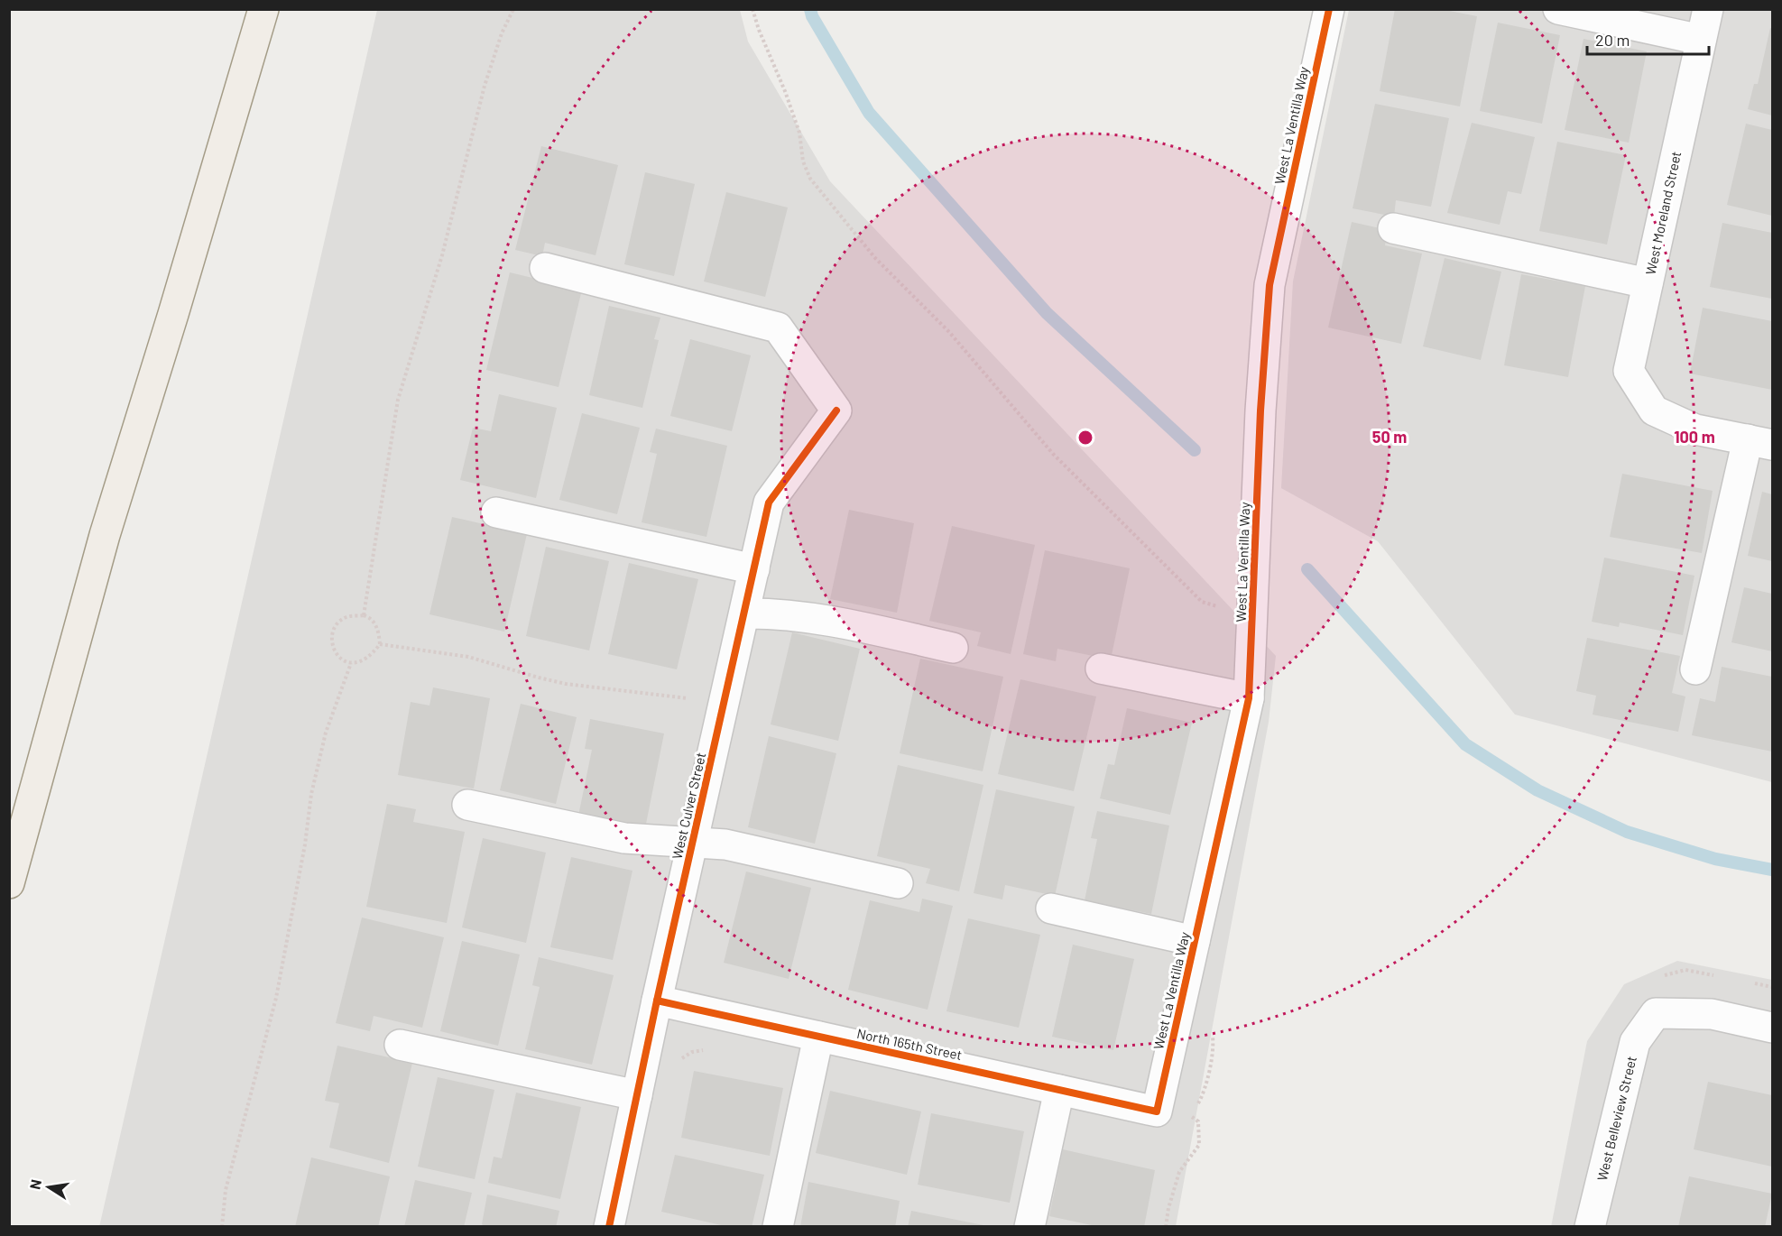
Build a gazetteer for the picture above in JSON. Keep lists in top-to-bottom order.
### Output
{
  "streets": {
    "street": [
      "West La Ventilla Way",
      "West Moreland Street",
      "West Culver Street",
      "North 165th Street",
      "West Belleview Street"
    ]
  },
  "crossings": [
    ["West La Ventilla Way", "North 165th Street"],
    ["West Culver Street", "North 165th Street"]
  ],
  "scale_bar": "20 m",
  "north": "left",
  "rings": ["50 m", "100 m"]
}
